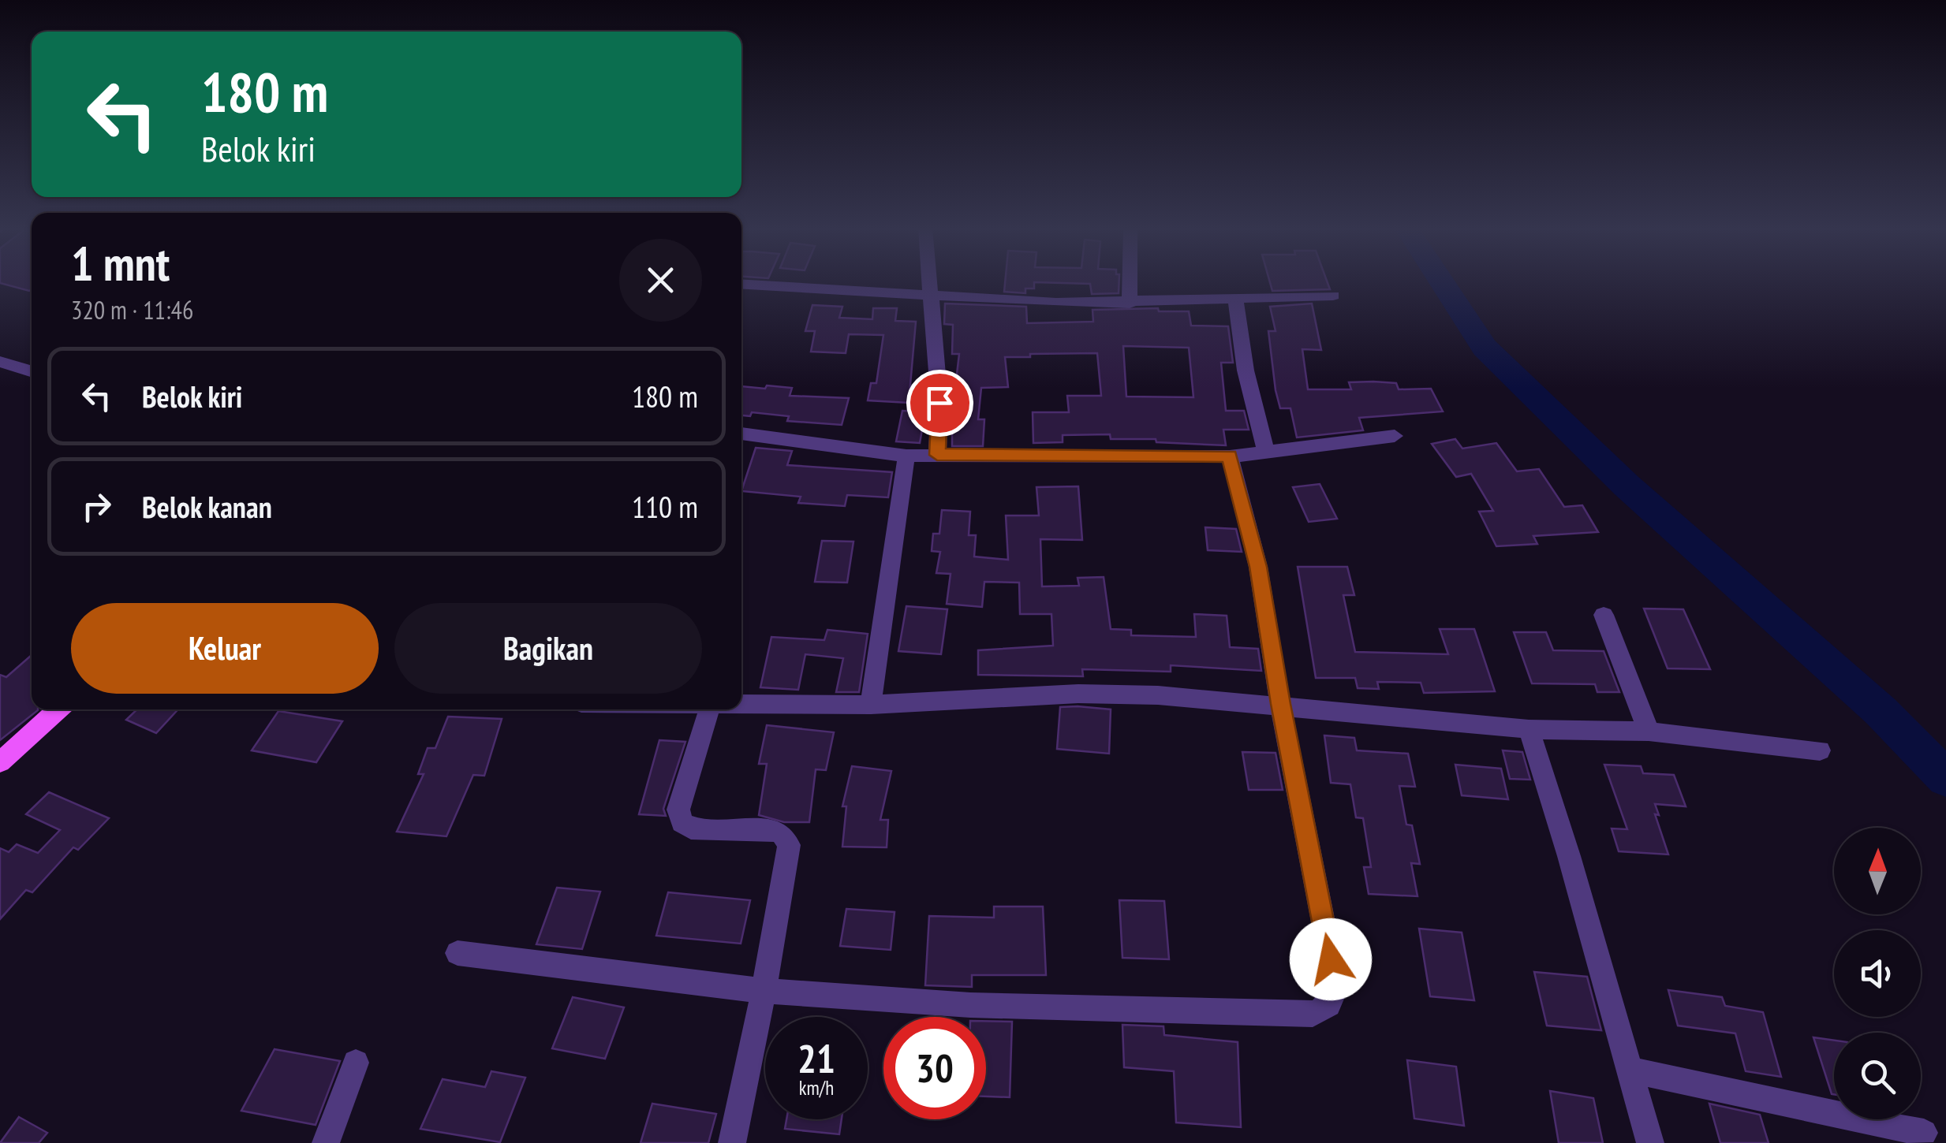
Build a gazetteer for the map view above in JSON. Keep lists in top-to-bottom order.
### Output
{
  "north": "top",
  "page": {
    "turn": ["180 m", "Belok kiri"],
    "heading": ["1 mnt", "320 m · 11:46"],
    "list": [
      {
        "name": "Belok kiri",
        "value": "180 m"
      },
      {
        "name": "Belok kanan",
        "value": "110 m"
      }
    ],
    "buttons": ["Keluar", "Bagikan"],
    "speed": "21 km/h",
    "limit": "30"
  }
}
